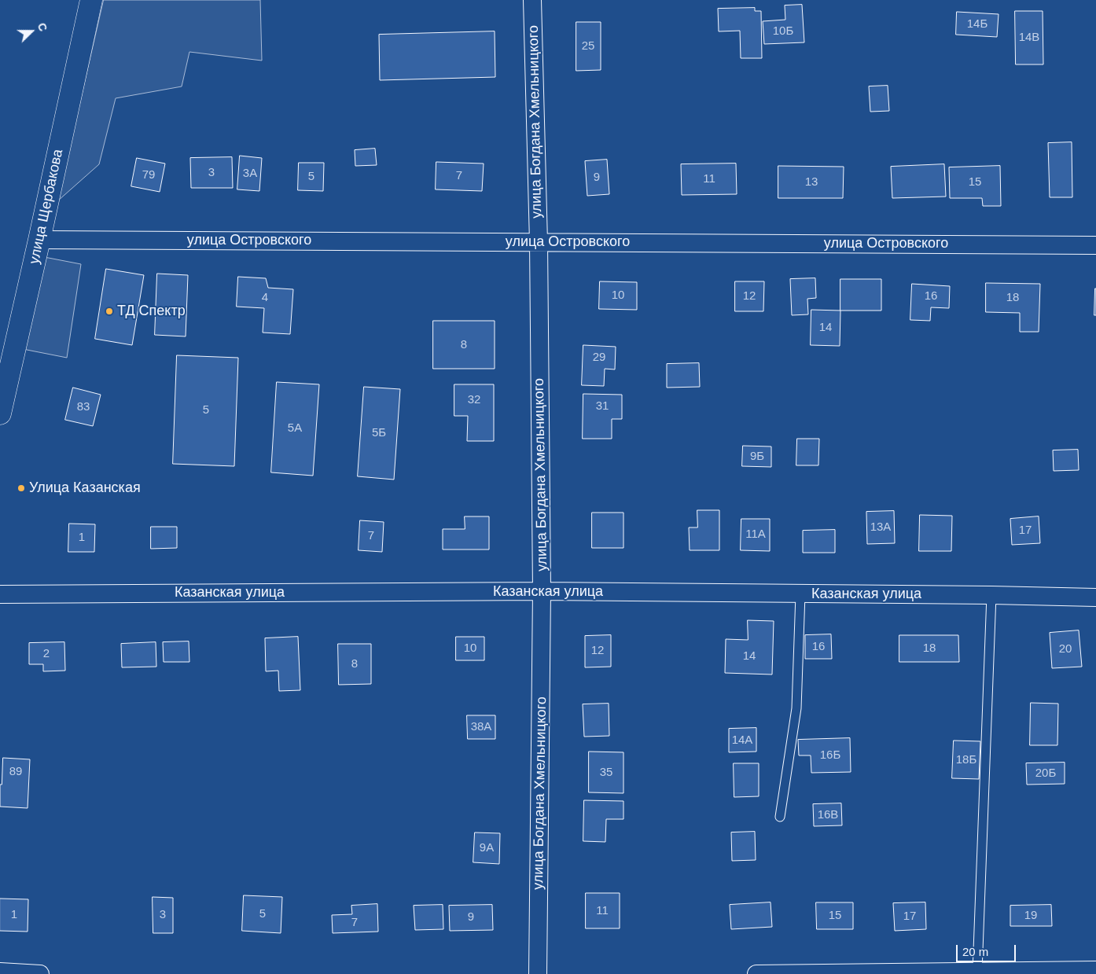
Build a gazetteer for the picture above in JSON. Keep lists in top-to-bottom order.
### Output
{
  "streets": {
    "main road": ["улица Щербакова"],
    "street": ["улица Богдана Хмельницкого", "улица Островского", "Казанская улица"]
  },
  "crossings": [
    ["улица Богдана Хмельницкого", "улица Островского"],
    ["улица Богдана Хмельницкого", "Казанская улица"],
    ["улица Щербакова", "улица Островского"]
  ],
  "places": ["ТД Спектр", "Улица Казанская"],
  "house_numbers": [
    "14Б",
    "10Б",
    "14В",
    "25",
    "3",
    "3А",
    "79",
    "7",
    "5",
    "9",
    "11",
    "13",
    "15",
    "10",
    "12",
    "16",
    "4",
    "18",
    "14",
    "8",
    "29",
    "32",
    "31",
    "83",
    "5",
    "5А",
    "5Б",
    "9Б",
    "13А",
    "17",
    "11А",
    "7",
    "1",
    "16",
    "10",
    "18",
    "20",
    "12",
    "2",
    "14",
    "8",
    "38А",
    "14А",
    "16Б",
    "18Б",
    "89",
    "35",
    "20Б",
    "16В",
    "9А",
    "11",
    "5",
    "1",
    "3",
    "15",
    "19",
    "17",
    "9",
    "7"
  ],
  "scale_bar": "20 m",
  "north": "right"
}
